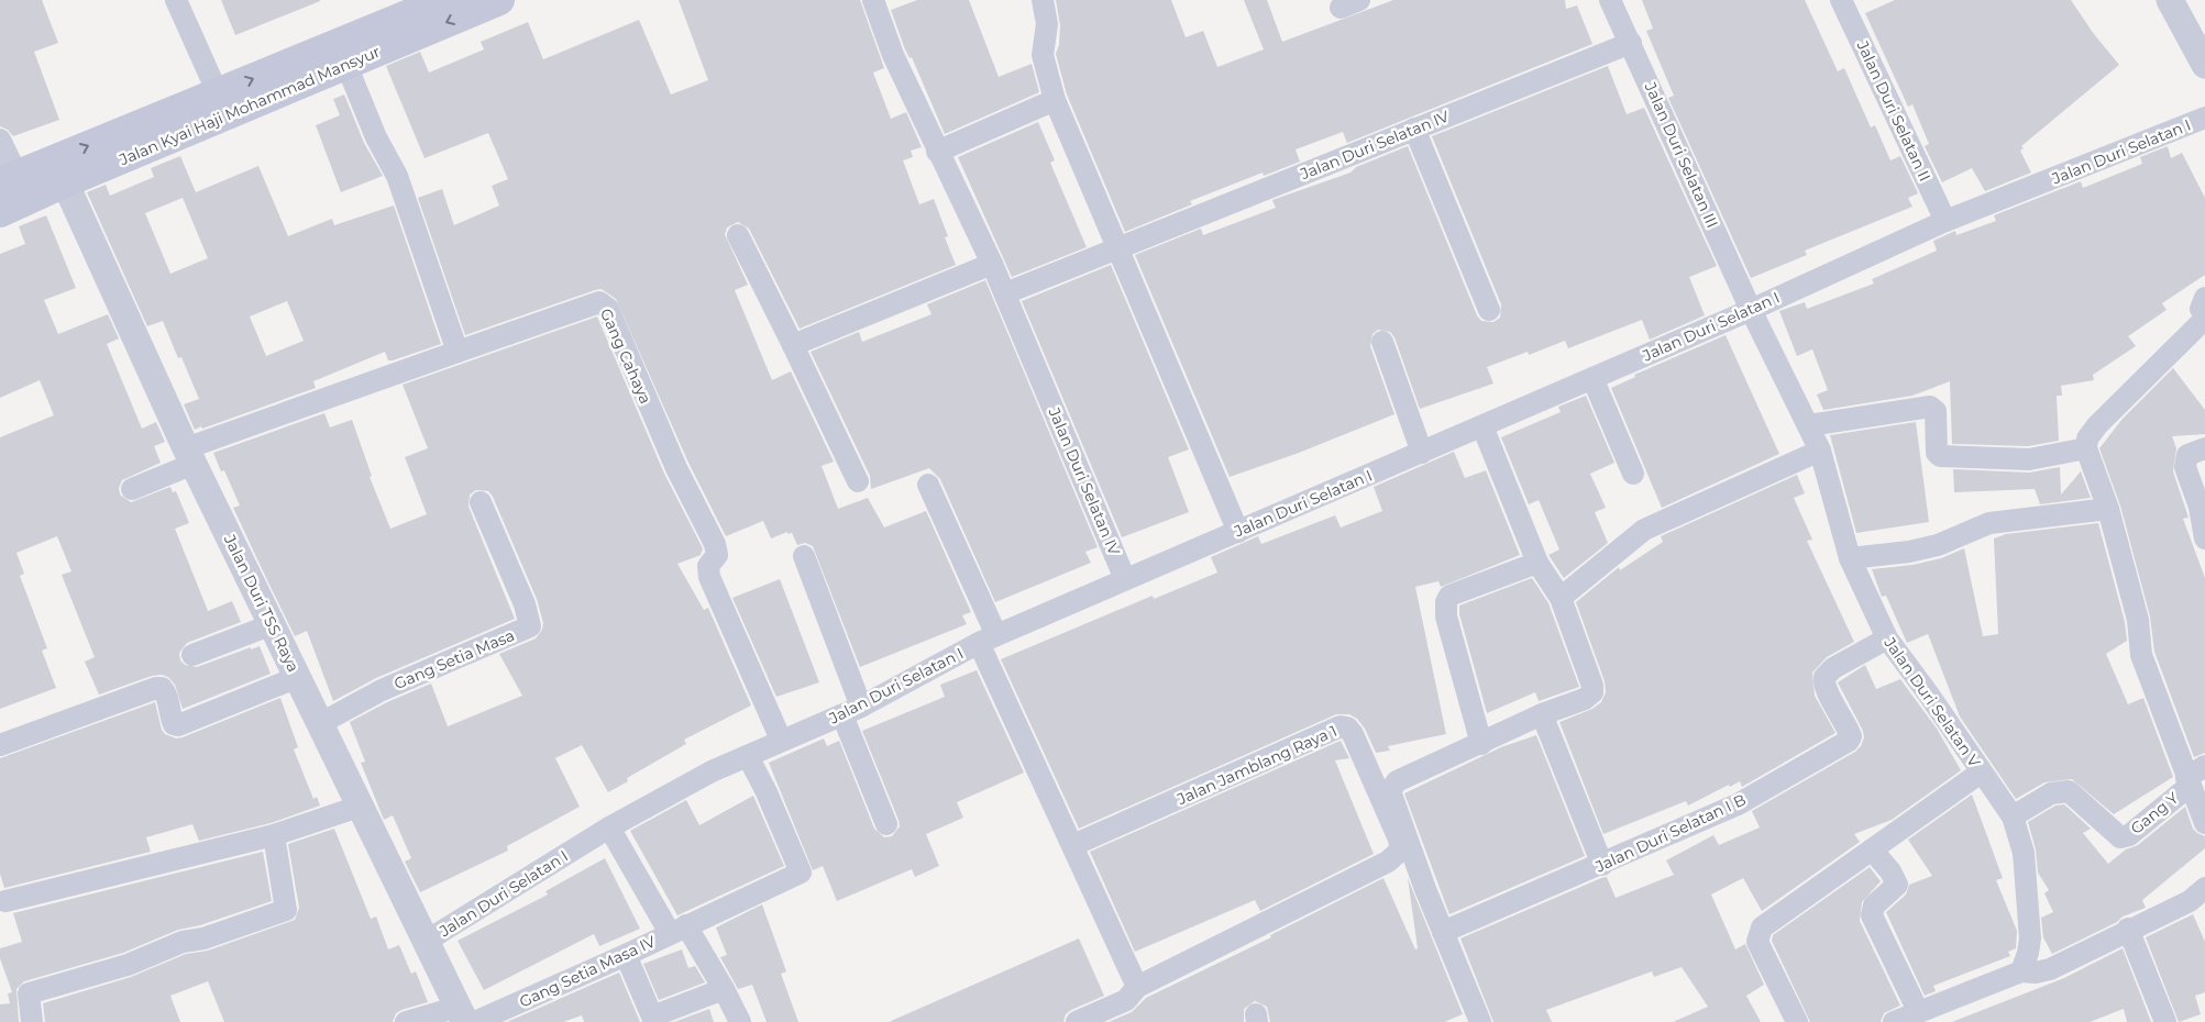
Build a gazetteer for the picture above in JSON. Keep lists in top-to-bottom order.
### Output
{
  "streets": {
    "main road": ["Jalan Kyai Haji Mohammad Mansyur"],
    "street": [
      "Jalan Duri Selatan II",
      "Jalan Duri Selatan IV",
      "Jalan Duri Selatan I",
      "Jalan Duri Selatan III",
      "Gang Cahaya",
      "Jalan Duri TSS Raya",
      "Gang Setia Masa",
      "Jalan Duri Selatan V",
      "Jalan Jamblang Raya 1",
      "Gang Y",
      "Jalan Duri Selatan I B",
      "Gang Setia Masa IV"
    ]
  },
  "crossings": [
    ["Jalan Kyai Haji Mohammad Mansyur", "Jalan Duri TSS Raya"],
    ["Jalan Duri Selatan II", "Jalan Duri Selatan I"],
    ["Jalan Duri Selatan IV", "Jalan Duri Selatan I"],
    ["Jalan Duri Selatan IV", "Jalan Duri Selatan III"],
    ["Jalan Duri Selatan I", "Jalan Duri Selatan III"],
    ["Jalan Duri Selatan I", "Gang Cahaya"],
    ["Jalan Duri Selatan I", "Jalan Duri TSS Raya"],
    ["Jalan Duri Selatan I", "Jalan Duri Selatan V"],
    ["Jalan Duri Selatan I", "Gang Setia Masa IV"],
    ["Jalan Duri Selatan III", "Jalan Duri Selatan V"],
    ["Jalan Duri TSS Raya", "Gang Setia Masa"],
    ["Jalan Duri TSS Raya", "Gang Setia Masa IV"],
    ["Jalan Duri Selatan V", "Gang Y"],
    ["Jalan Duri Selatan V", "Jalan Duri Selatan I B"]
  ]
}
